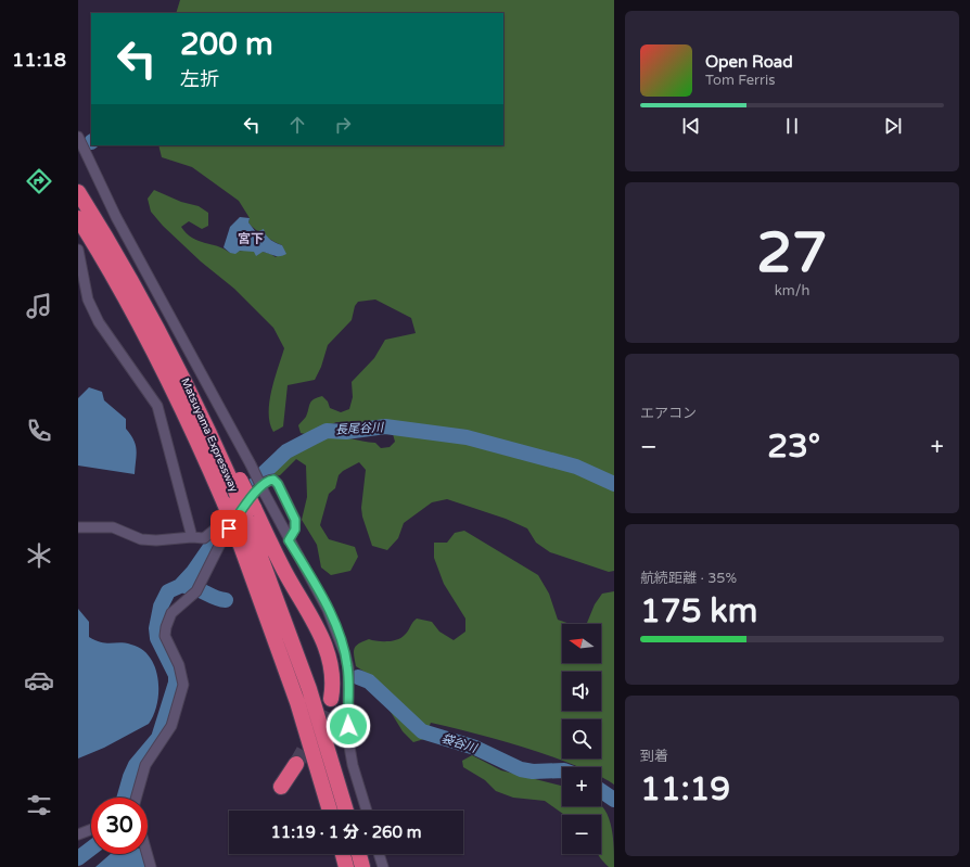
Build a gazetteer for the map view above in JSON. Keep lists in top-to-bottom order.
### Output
{
  "streets": {
    "highway": ["Matsuyama Expressway"]
  },
  "districts": ["宮下"],
  "water": ["長尾谷川", "袋谷川"],
  "north": "left",
  "page": {
    "tabs": "11:18",
    "turn": ["200 m", "左折"],
    "song": ["Open Road", "Tom Ferris"],
    "tile": [
      ["27", "km/h"],
      "エアコン",
      ["航続距離 · 35%", "175 km"],
      ["到着", "11:19"]
    ],
    "heat": ["−", "23°", "+"],
    "map_buttons": ["+", "−"],
    "limit": "30",
    "trip": "11:19 · 1 分 · 260 m"
  }
}
